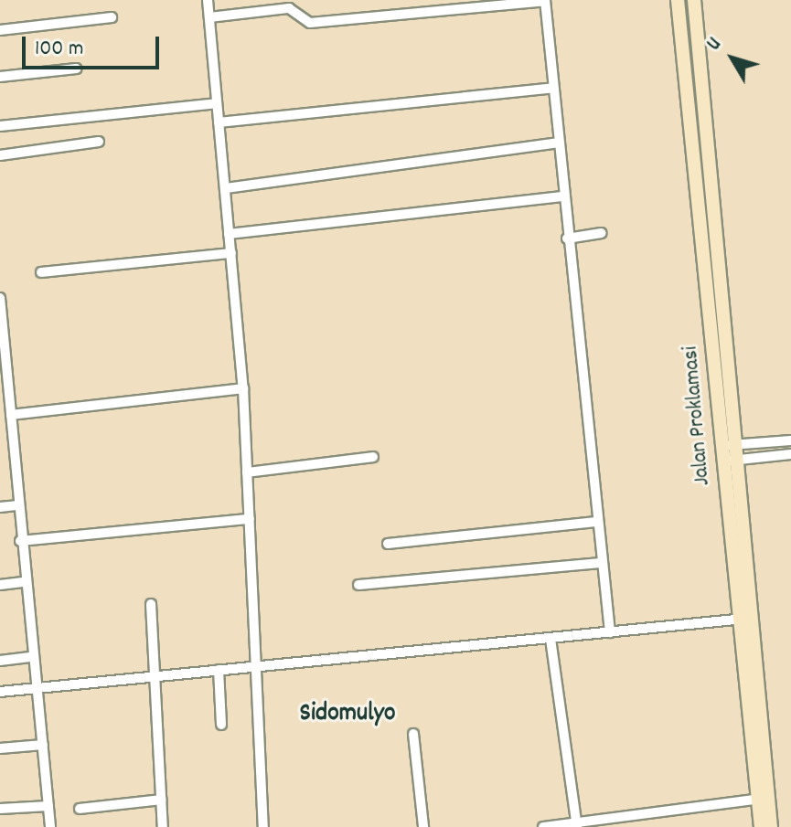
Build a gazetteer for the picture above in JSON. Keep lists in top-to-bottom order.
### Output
{
  "streets": {
    "street": ["Jalan Proklamasi"]
  },
  "districts": ["Sidomulyo"],
  "scale_bar": "100 m",
  "north": "top left"
}
